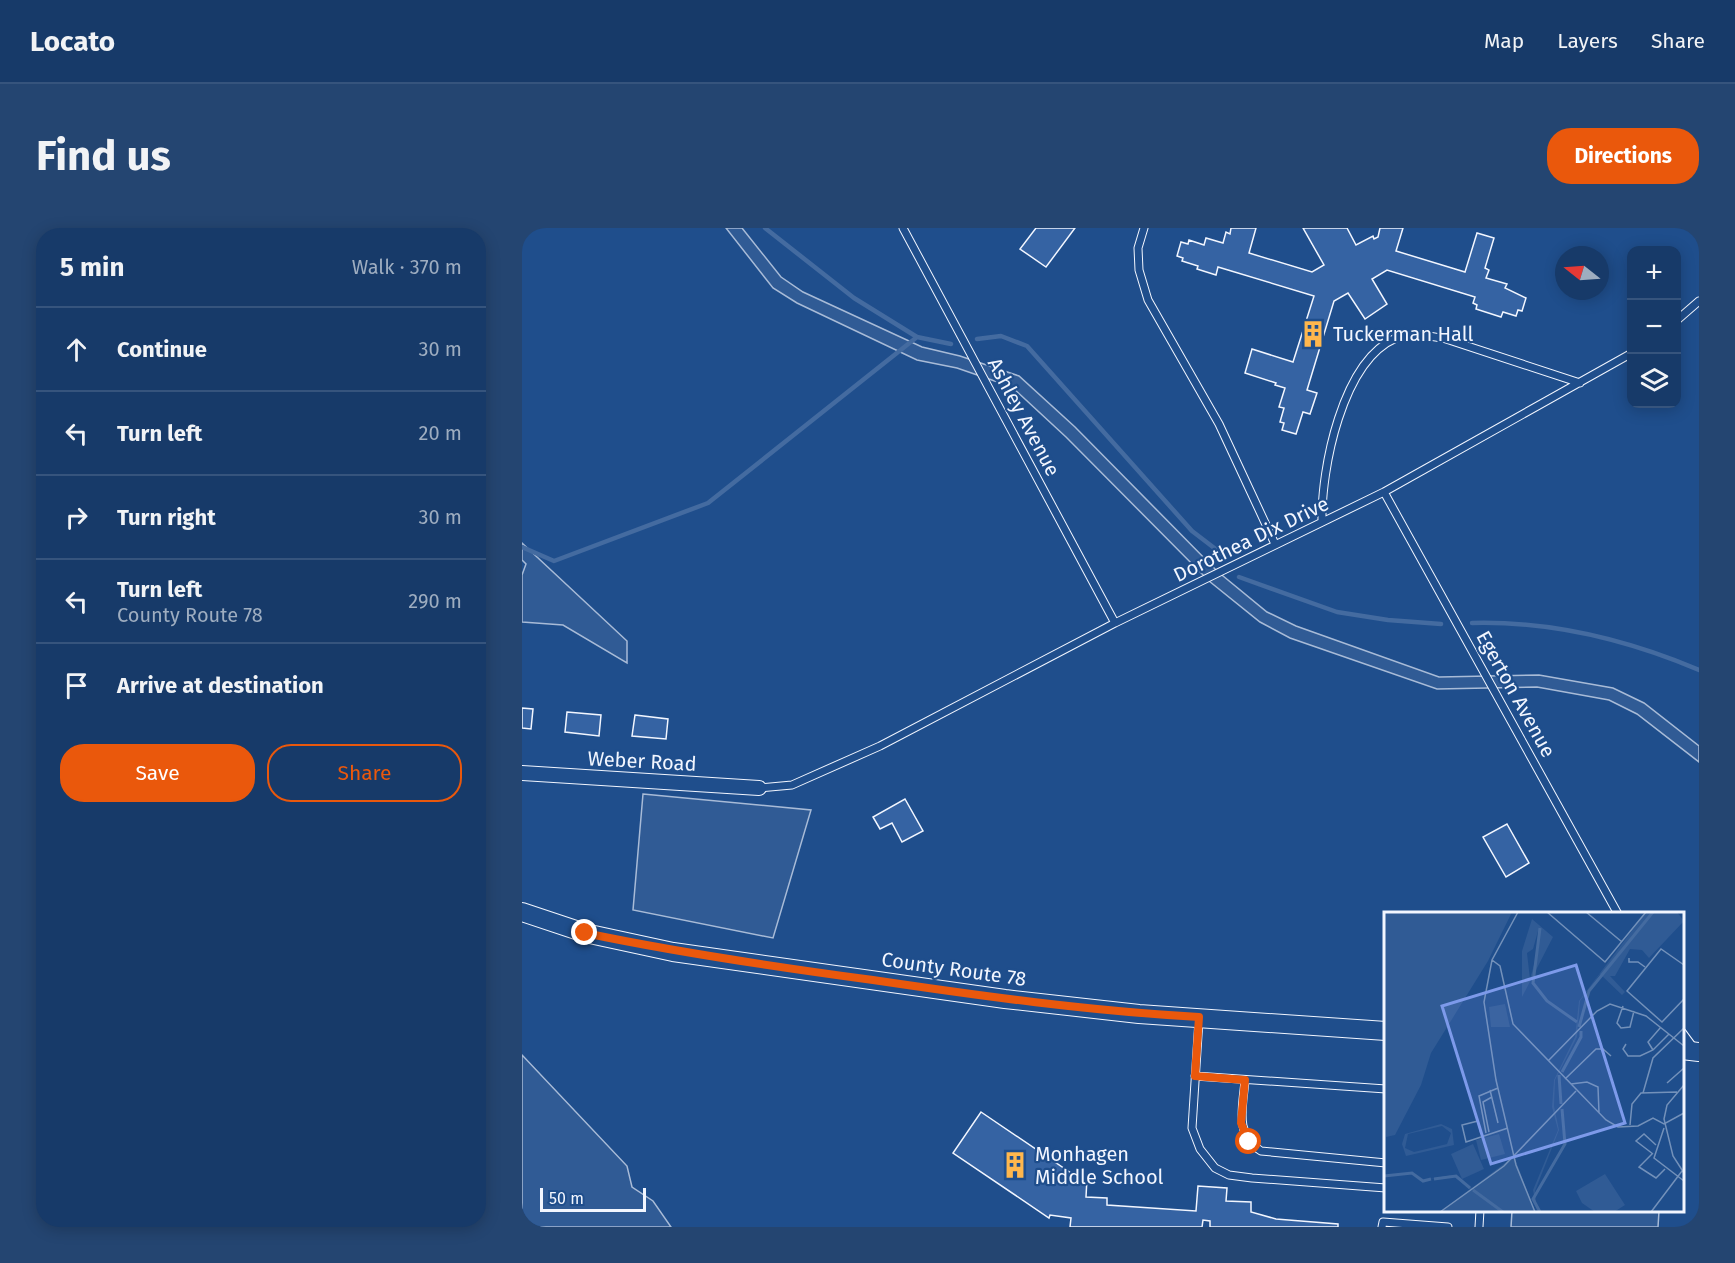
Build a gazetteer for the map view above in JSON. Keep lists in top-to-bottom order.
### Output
{
  "streets": {
    "street": ["Weber Road", "County Route 78"],
    "lane": ["Ashley Avenue", "Dorothea Dix Drive", "Egerton Avenue"]
  },
  "crossings": [
    ["Ashley Avenue", "Dorothea Dix Drive"],
    ["Dorothea Dix Drive", "Egerton Avenue"],
    ["Dorothea Dix Drive", "Weber Road"]
  ],
  "places": {
    "building": ["Tuckerman Hall", "Monhagen Middle School"]
  },
  "scale_bar": "50 m",
  "north": "left",
  "page": {
    "header": "Locato",
    "nav": ["Map", "Layers", "Share"],
    "buttons": [
      "Directions",
      ["Save", "Share"]
    ],
    "title": "Find us",
    "heading": ["5 min", "Walk · 370 m"],
    "map_buttons": ["+", "−"],
    "list": [
      ["Continue", "30 m"],
      ["Turn left", "20 m"],
      ["Turn right", "30 m"],
      ["Turn left", "County Route 78", "290 m"],
      "Arrive at destination"
    ],
    "scale": "50 m"
  }
}
